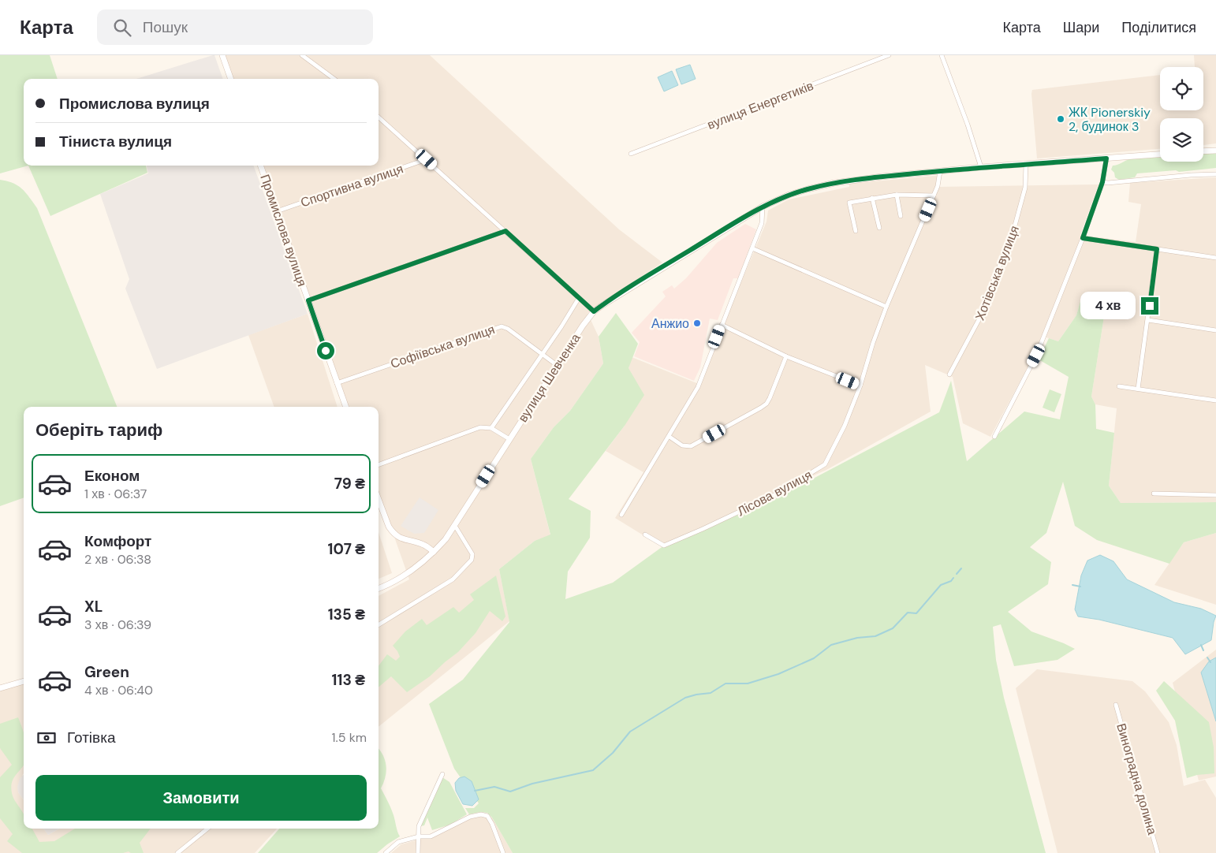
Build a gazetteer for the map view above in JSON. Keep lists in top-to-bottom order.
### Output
{
  "streets": {
    "street": [
      "вулиця Енергетиків",
      "Спортивна вулиця",
      "Промислова вулиця",
      "Хотівська вулиця",
      "Софіївська вулиця",
      "вулиця Шевченка",
      "Лісова вулиця",
      "Виноградна долина"
    ]
  },
  "crossings": [
    ["Спортивна вулиця", "Промислова вулиця"],
    ["Промислова вулиця", "Софіївська вулиця"],
    ["Хотівська вулиця", "вулиця Шевченка"],
    ["вулиця Шевченка", "Лісова вулиця"]
  ],
  "places": ["ЖК Pionerskiy 2, будинок 3", "Анжио"],
  "page": {
    "header": "Карта",
    "search": "Пошук",
    "nav": ["Карта", "Шари", "Поділитися"],
    "banner": ["Промислова вулиця", "Тіниста вулиця"],
    "bubble": "4 хв",
    "heading": "Оберіть тариф",
    "list": [
      {
        "name": "Економ",
        "note": "1 хв · 06:37",
        "value": "79 ₴"
      },
      {
        "name": "Комфорт",
        "note": "2 хв · 06:38",
        "value": "107 ₴"
      },
      {
        "name": "XL",
        "note": "3 хв · 06:39",
        "value": "135 ₴"
      },
      {
        "name": "Green",
        "note": "4 хв · 06:40",
        "value": "113 ₴"
      }
    ],
    "pay": ["Готівка", "1.5 km"],
    "buttons": "Замовити"
  }
}
